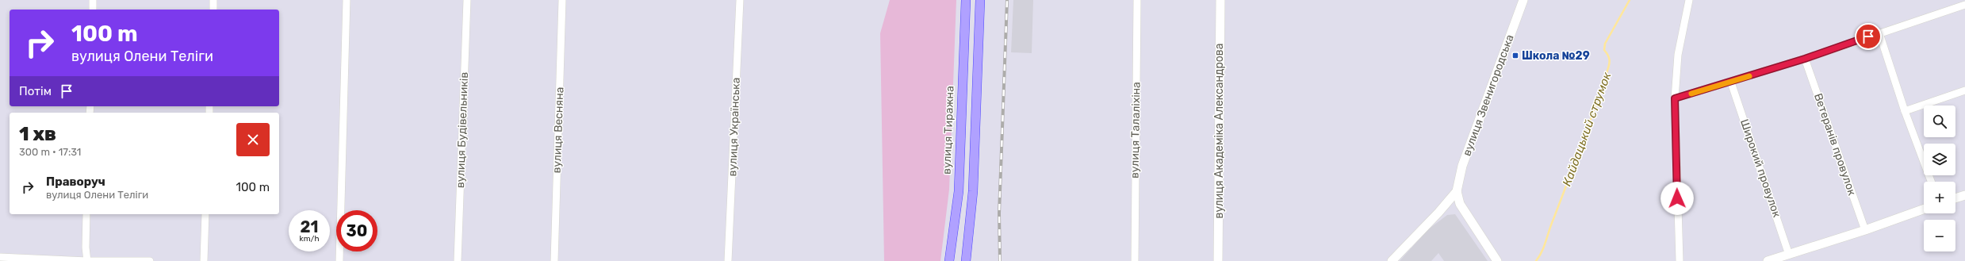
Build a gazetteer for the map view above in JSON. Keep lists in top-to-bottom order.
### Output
{
  "streets": {
    "main road": ["вулиця Тиражна"],
    "street": [
      "вулиця Звенигородська",
      "вулиця Українська",
      "вулиця Будівельників",
      "вулиця Весняна",
      "вулиця Талаліхіна",
      "вулиця Академіка Александрова",
      "Ветеранів провулок",
      "Широкий провулок"
    ]
  },
  "water": ["Кайдацький струмок"],
  "places": {
    "transit": ["Школа №29"]
  },
  "page": {
    "turn": ["100 m", "вулиця Олени Теліги"],
    "then": "Потім",
    "map_buttons": ["+", "−"],
    "heading": ["1 хв", "300 m · 17:31"],
    "list": [
      {
        "name": "Праворуч",
        "note": "вулиця Олени Теліги",
        "value": "100 m"
      }
    ],
    "speed": "21 km/h",
    "limit": "30"
  }
}
